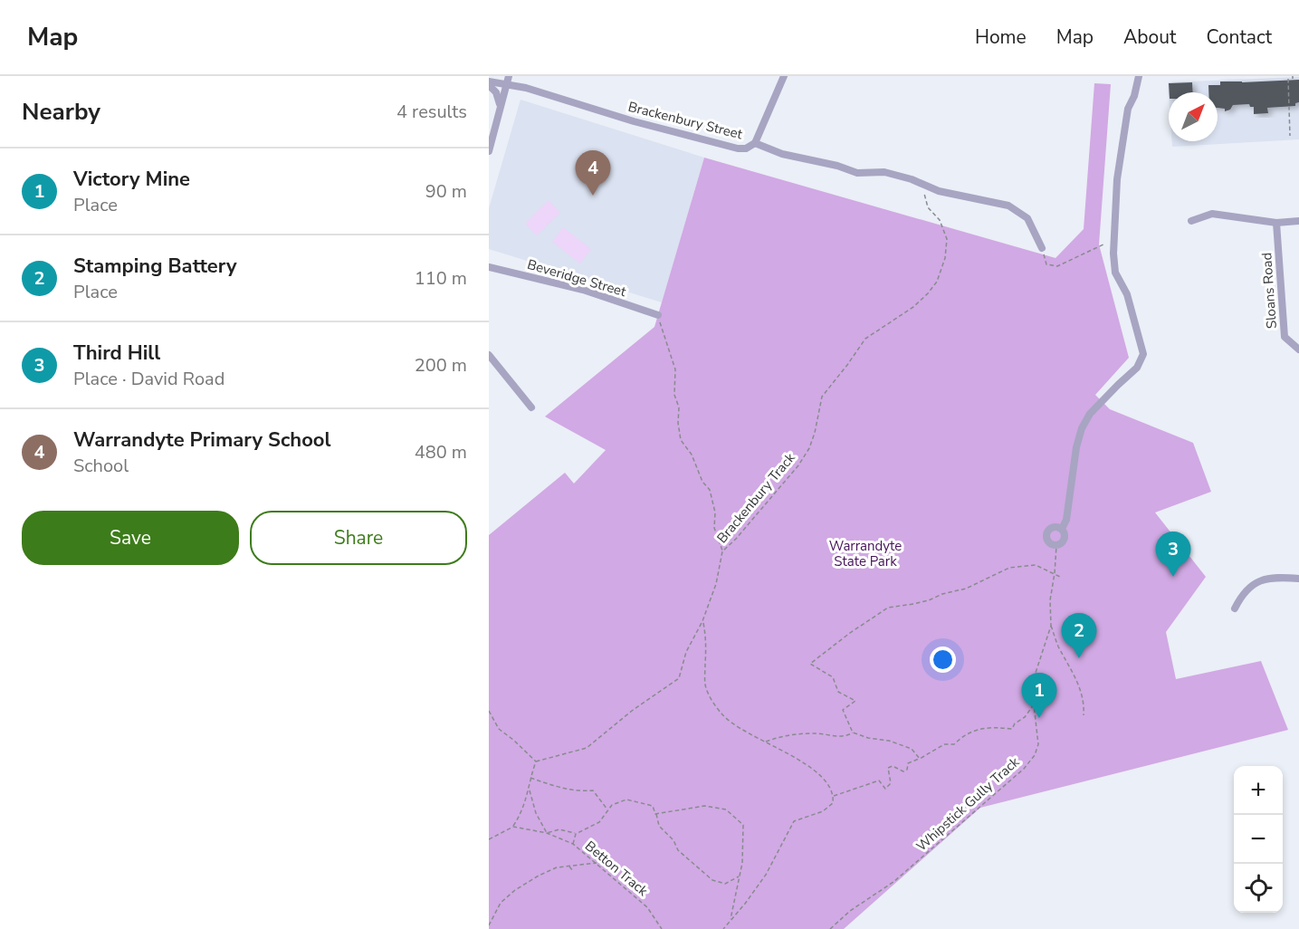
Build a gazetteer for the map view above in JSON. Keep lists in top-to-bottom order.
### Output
{
  "streets": {
    "street": ["Brackenbury Street", "Beveridge Street", "Sloans Road"],
    "path": ["Brackenbury Track", "Whipstick Gully Track", "Betton Track"]
  },
  "crossings": [
    ["Brackenbury Street", "Brackenbury Track"]
  ],
  "parks": ["Warrandyte State Park"],
  "north": "top right",
  "page": {
    "header": "Map",
    "nav": [
      "Home",
      "Map",
      "About",
      "Contact"
    ],
    "heading": ["Nearby", "4 results"],
    "list": [
      {
        "mark": "1",
        "name": "Victory Mine",
        "note": "Place",
        "value": "90 m"
      },
      {
        "mark": "2",
        "name": "Stamping Battery",
        "note": "Place",
        "value": "110 m"
      },
      {
        "mark": "3",
        "name": "Third Hill",
        "note": "Place · David Road",
        "value": "200 m"
      },
      {
        "mark": "4",
        "name": "Warrandyte Primary School",
        "note": "School",
        "value": "480 m"
      }
    ],
    "pins": [
      "4",
      "3",
      "2",
      "1"
    ],
    "buttons": ["Save", "Share"],
    "map_buttons": ["+", "−"]
  }
}
